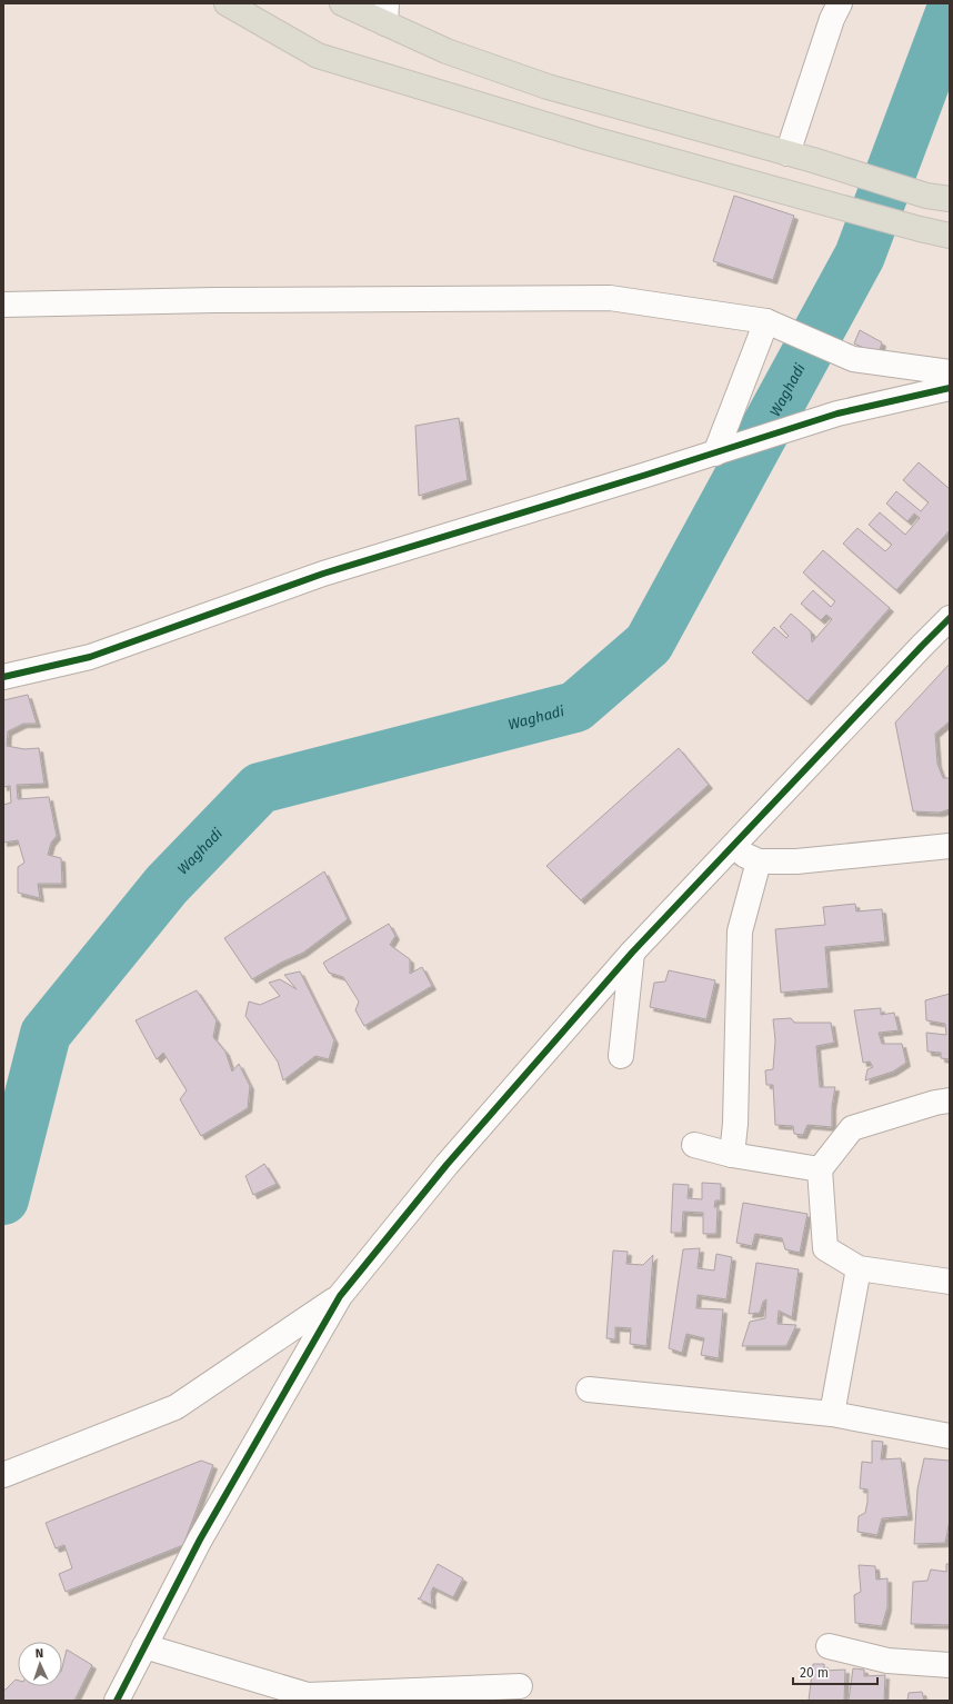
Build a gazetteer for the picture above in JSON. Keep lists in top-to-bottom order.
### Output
{
  "water": ["Waghadi"],
  "scale_bar": "20 m",
  "north": "top"
}
